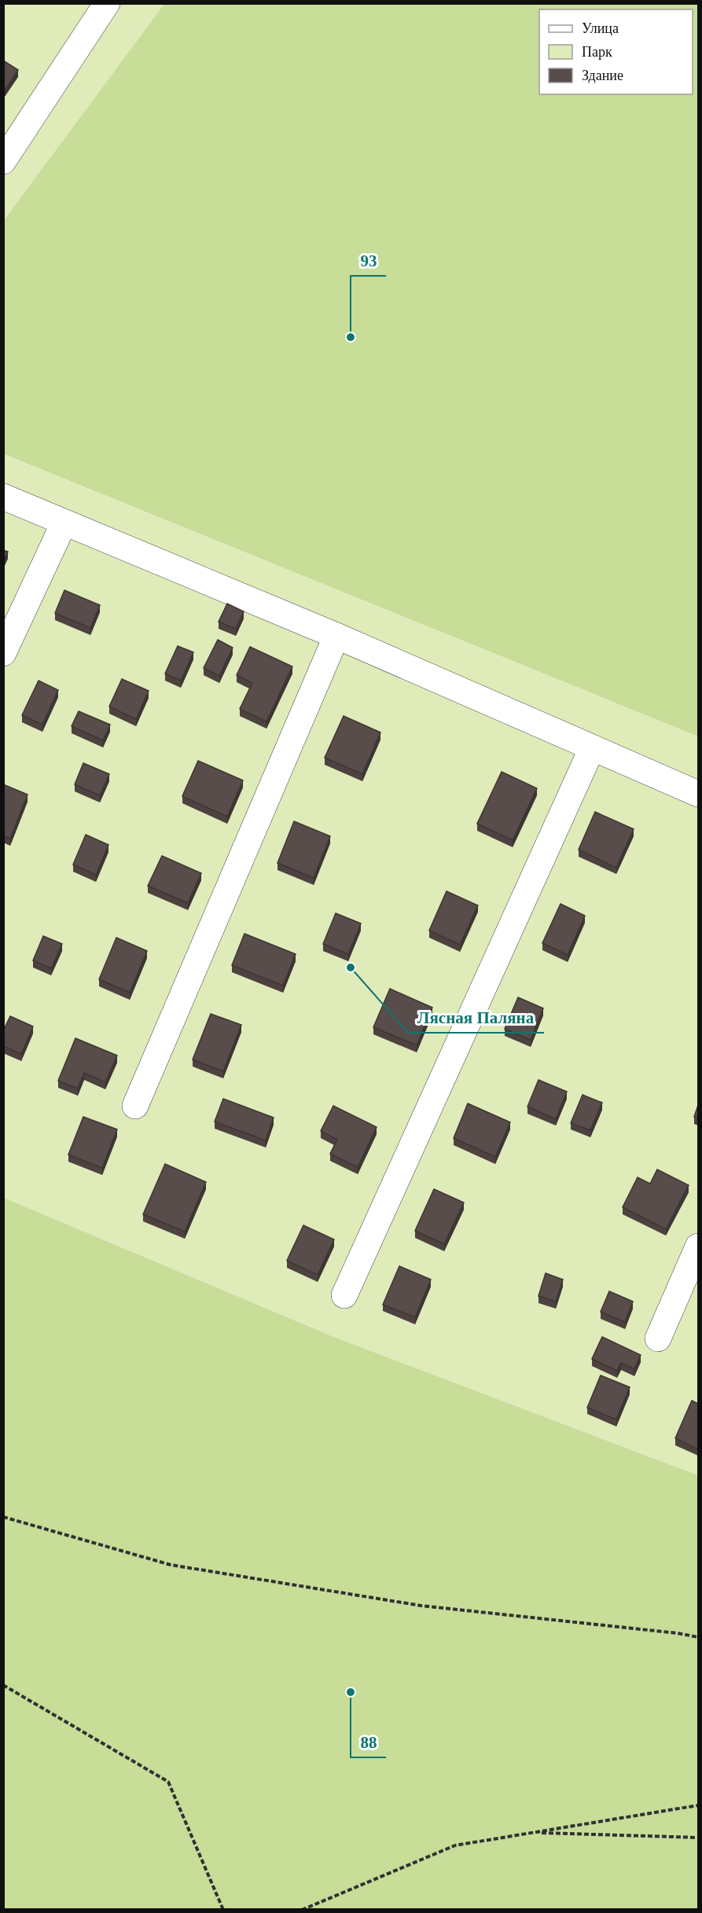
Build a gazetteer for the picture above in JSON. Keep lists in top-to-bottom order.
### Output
{
  "places": ["93", "Лясная Паляна", "88"],
  "legend": ["Улица", "Парк", "Здание"]
}
